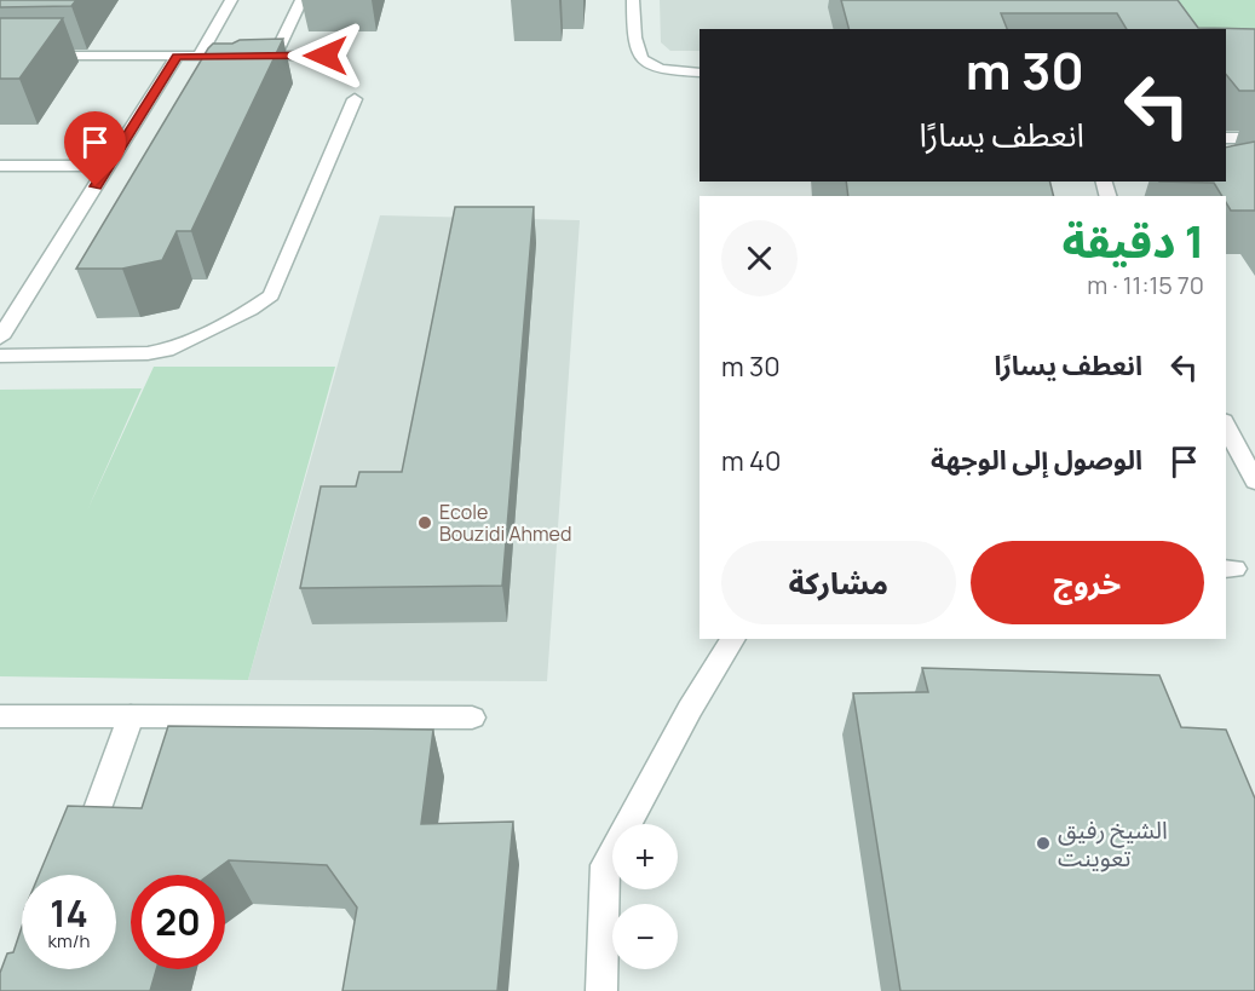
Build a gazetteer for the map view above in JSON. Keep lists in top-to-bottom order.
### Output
{
  "places": ["Ecole Bouzidi Ahmed", "الشيخ رفيق تعوينت"],
  "page": {
    "turn": ["30 m", "انعطف يسارًا"],
    "heading": ["1 دقيقة", "70 m · 11:15"],
    "list": [
      {
        "name": "انعطف يسارًا",
        "value": "30 m"
      },
      {
        "name": "الوصول إلى الوجهة",
        "value": "40 m"
      }
    ],
    "buttons": ["خروج", "مشاركة"],
    "map_buttons": ["+", "−"],
    "speed": "14 km/h",
    "limit": "20"
  }
}
